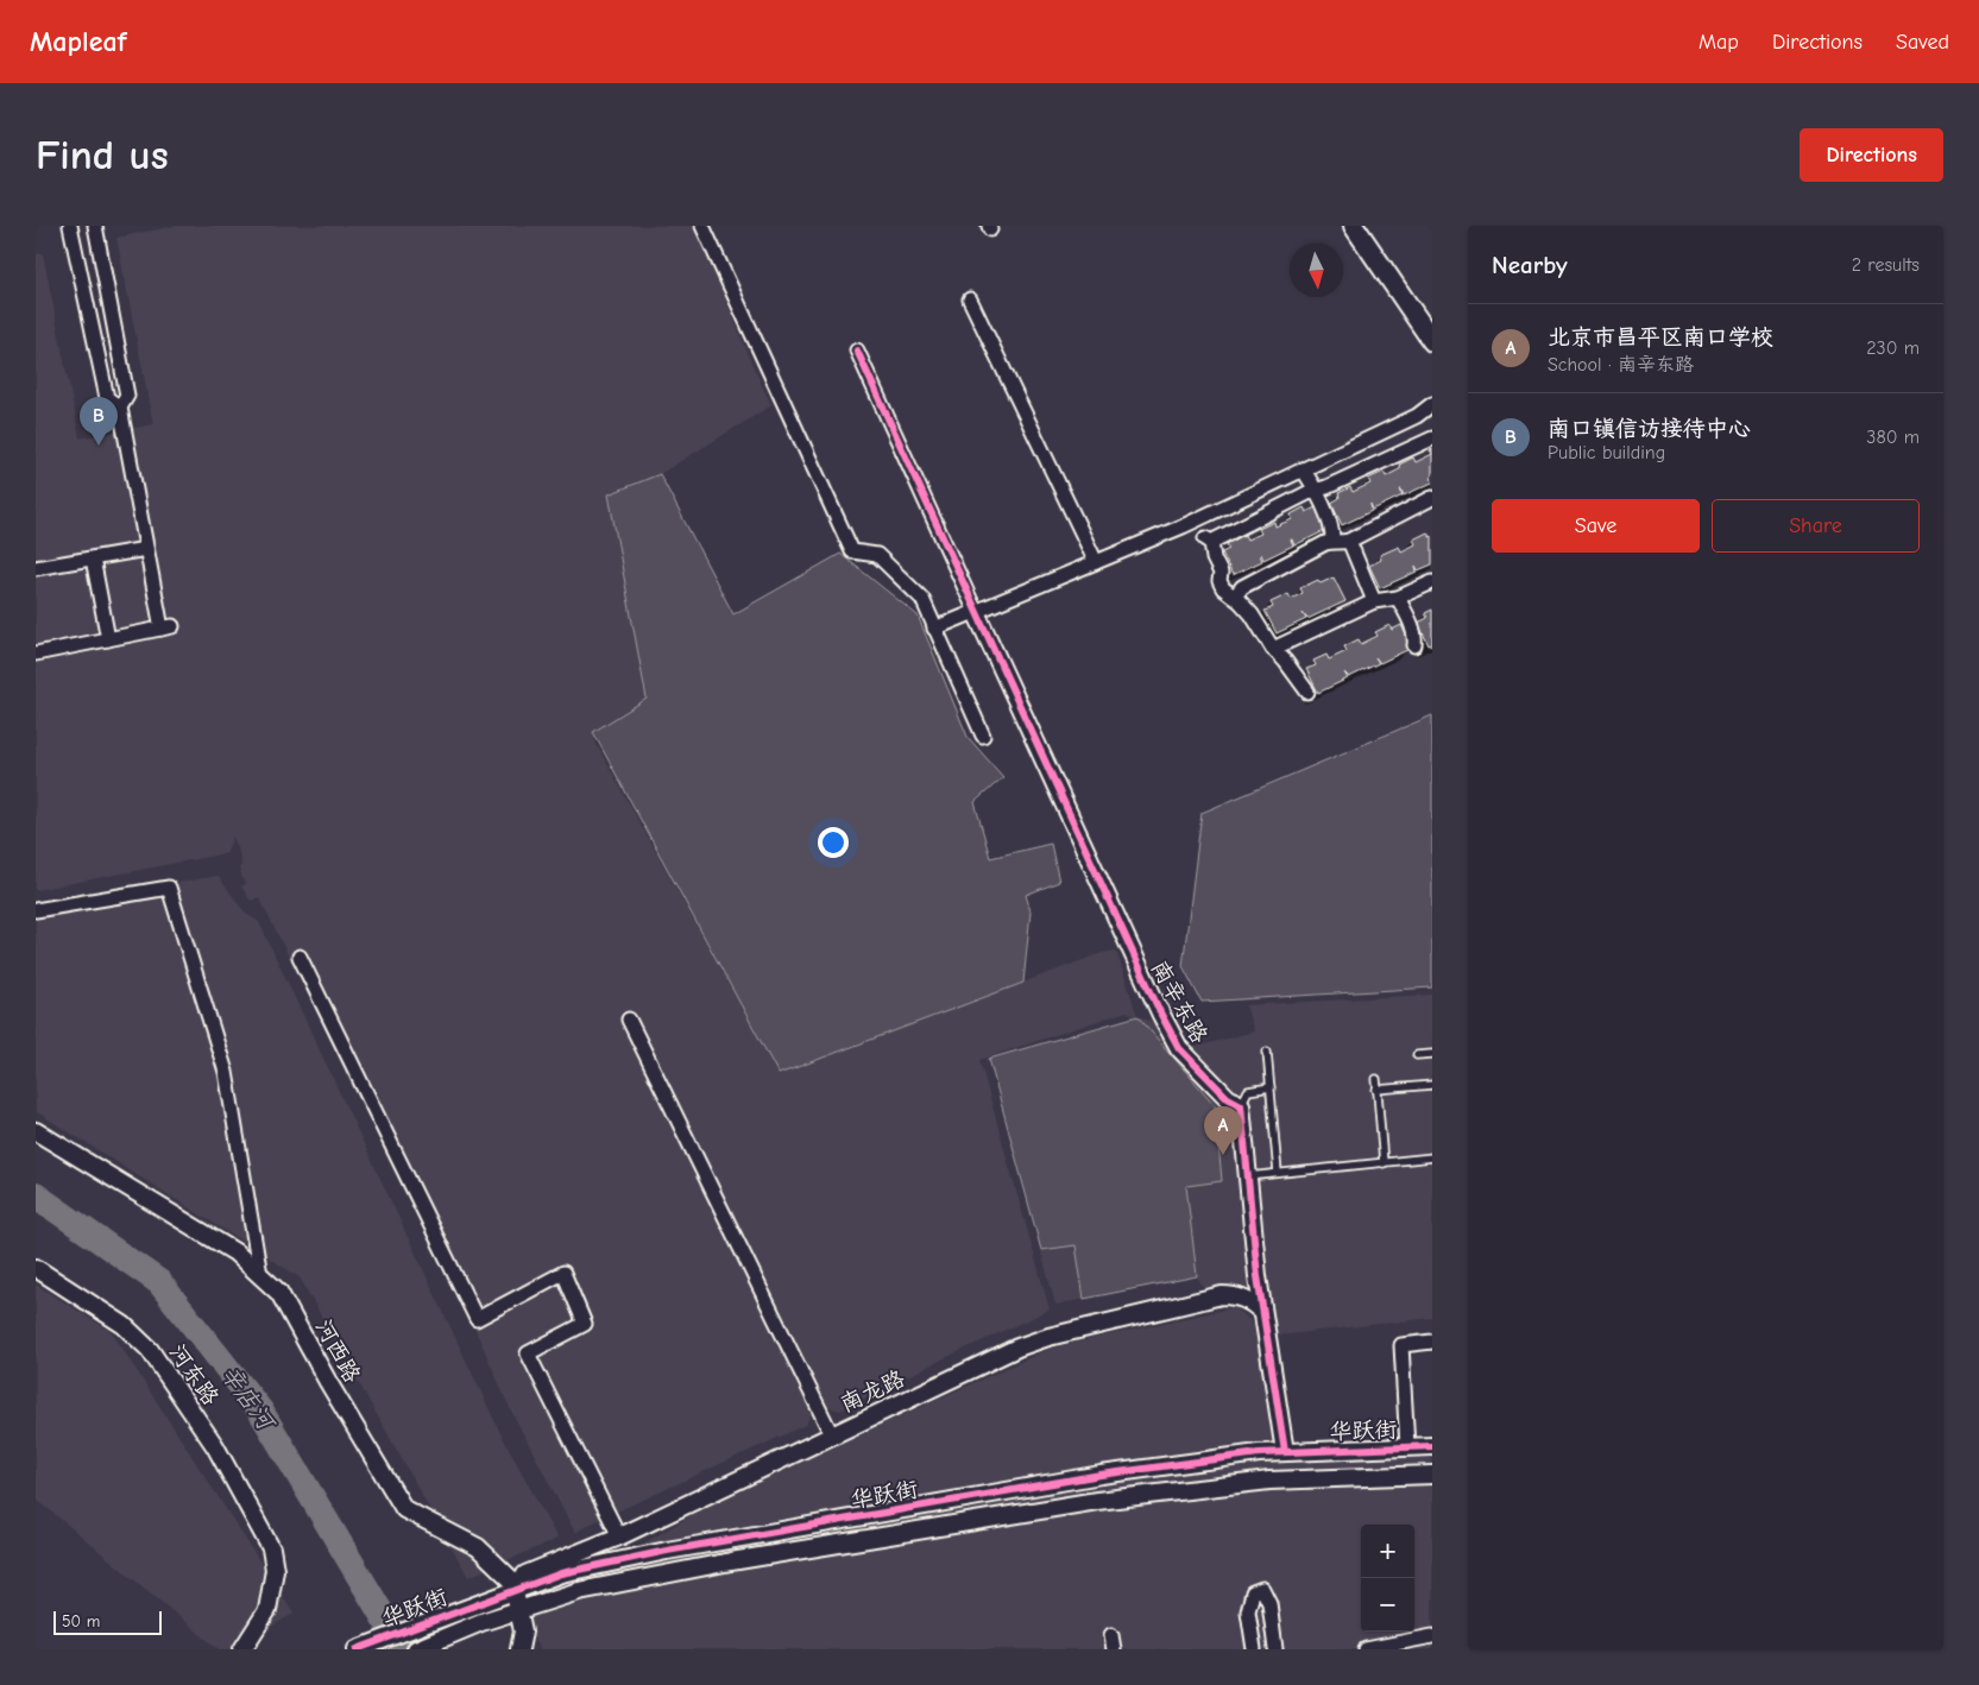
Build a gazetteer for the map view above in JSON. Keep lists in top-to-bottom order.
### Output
{
  "streets": {
    "street": [
      "南辛东路",
      "河西路",
      "河东路",
      "南龙路",
      "华跃街"
    ]
  },
  "crossings": [
    ["河西路", "南龙路"],
    ["河西路", "华跃街"],
    ["南龙路", "华跃街"]
  ],
  "water": ["辛店河"],
  "scale_bar": "50 m",
  "north": "bottom",
  "page": {
    "header": "Mapleaf",
    "nav": ["Map", "Directions", "Saved"],
    "buttons": [
      "Directions",
      ["Save", "Share"]
    ],
    "title": "Find us",
    "heading": ["Nearby", "2 results"],
    "list": [
      {
        "mark": "A",
        "name": "北京市昌平区南口学校",
        "note": "School · 南辛东路",
        "value": "230 m"
      },
      {
        "mark": "B",
        "name": "南口镇信访接待中心",
        "note": "Public building",
        "value": "380 m"
      }
    ],
    "pins": ["B", "A"],
    "map_buttons": ["+", "−"],
    "scale": "50 m"
  }
}
